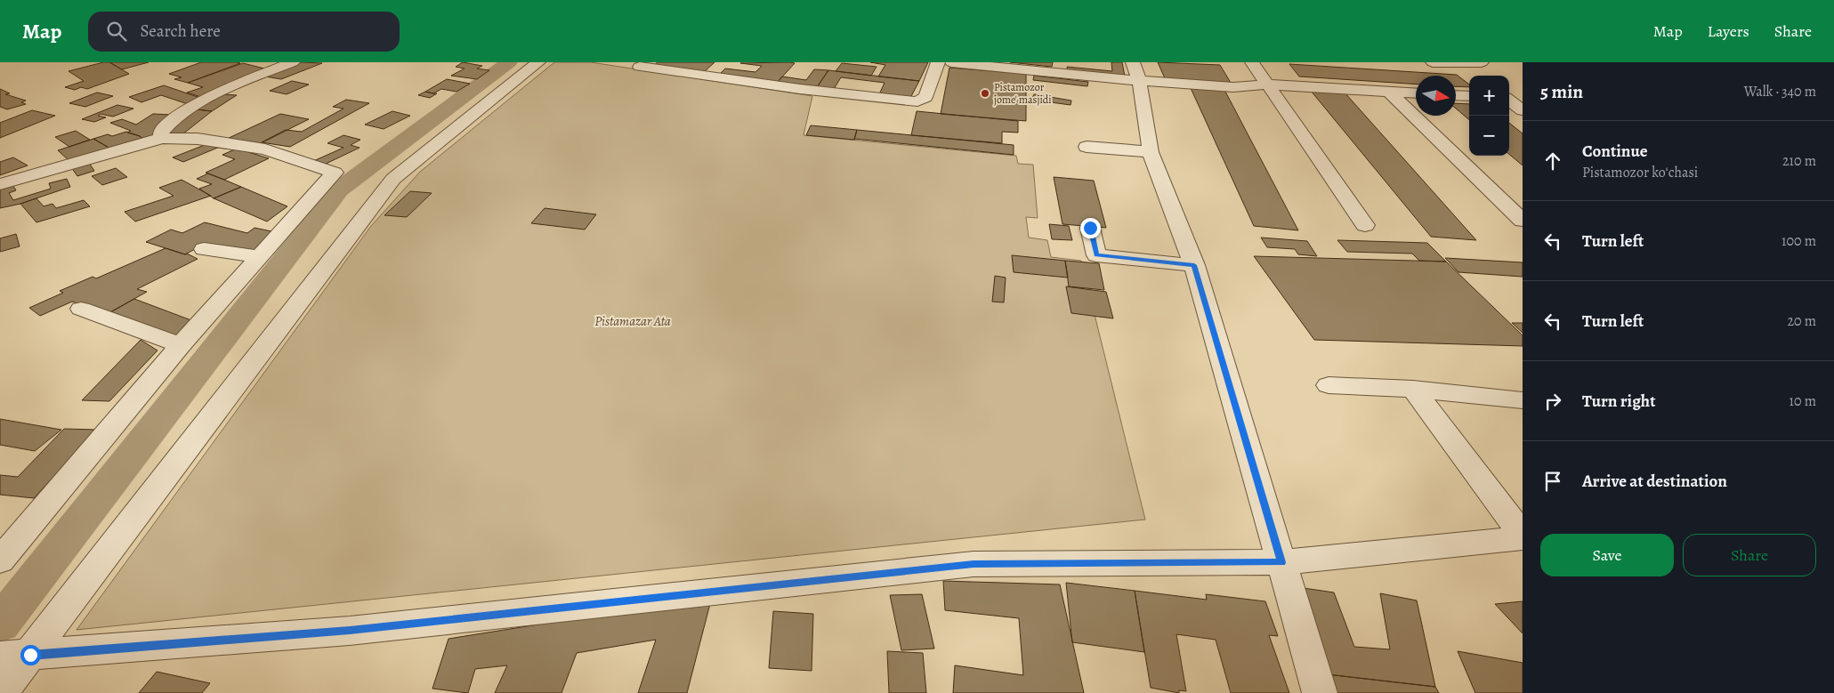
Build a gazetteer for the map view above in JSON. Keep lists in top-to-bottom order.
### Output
{
  "parks": ["Pistamazar Ata"],
  "places": ["Pistamozor jome' masjidi"],
  "north": "right",
  "page": {
    "header": "Map",
    "search": "Search here",
    "nav": ["Map", "Layers", "Share"],
    "heading": ["5 min", "Walk · 340 m"],
    "map_buttons": ["+", "−"],
    "list": [
      ["Continue", "Pistamozor koʻchasi", "210 m"],
      ["Turn left", "100 m"],
      ["Turn left", "20 m"],
      ["Turn right", "10 m"],
      "Arrive at destination"
    ],
    "buttons": ["Save", "Share"]
  }
}
